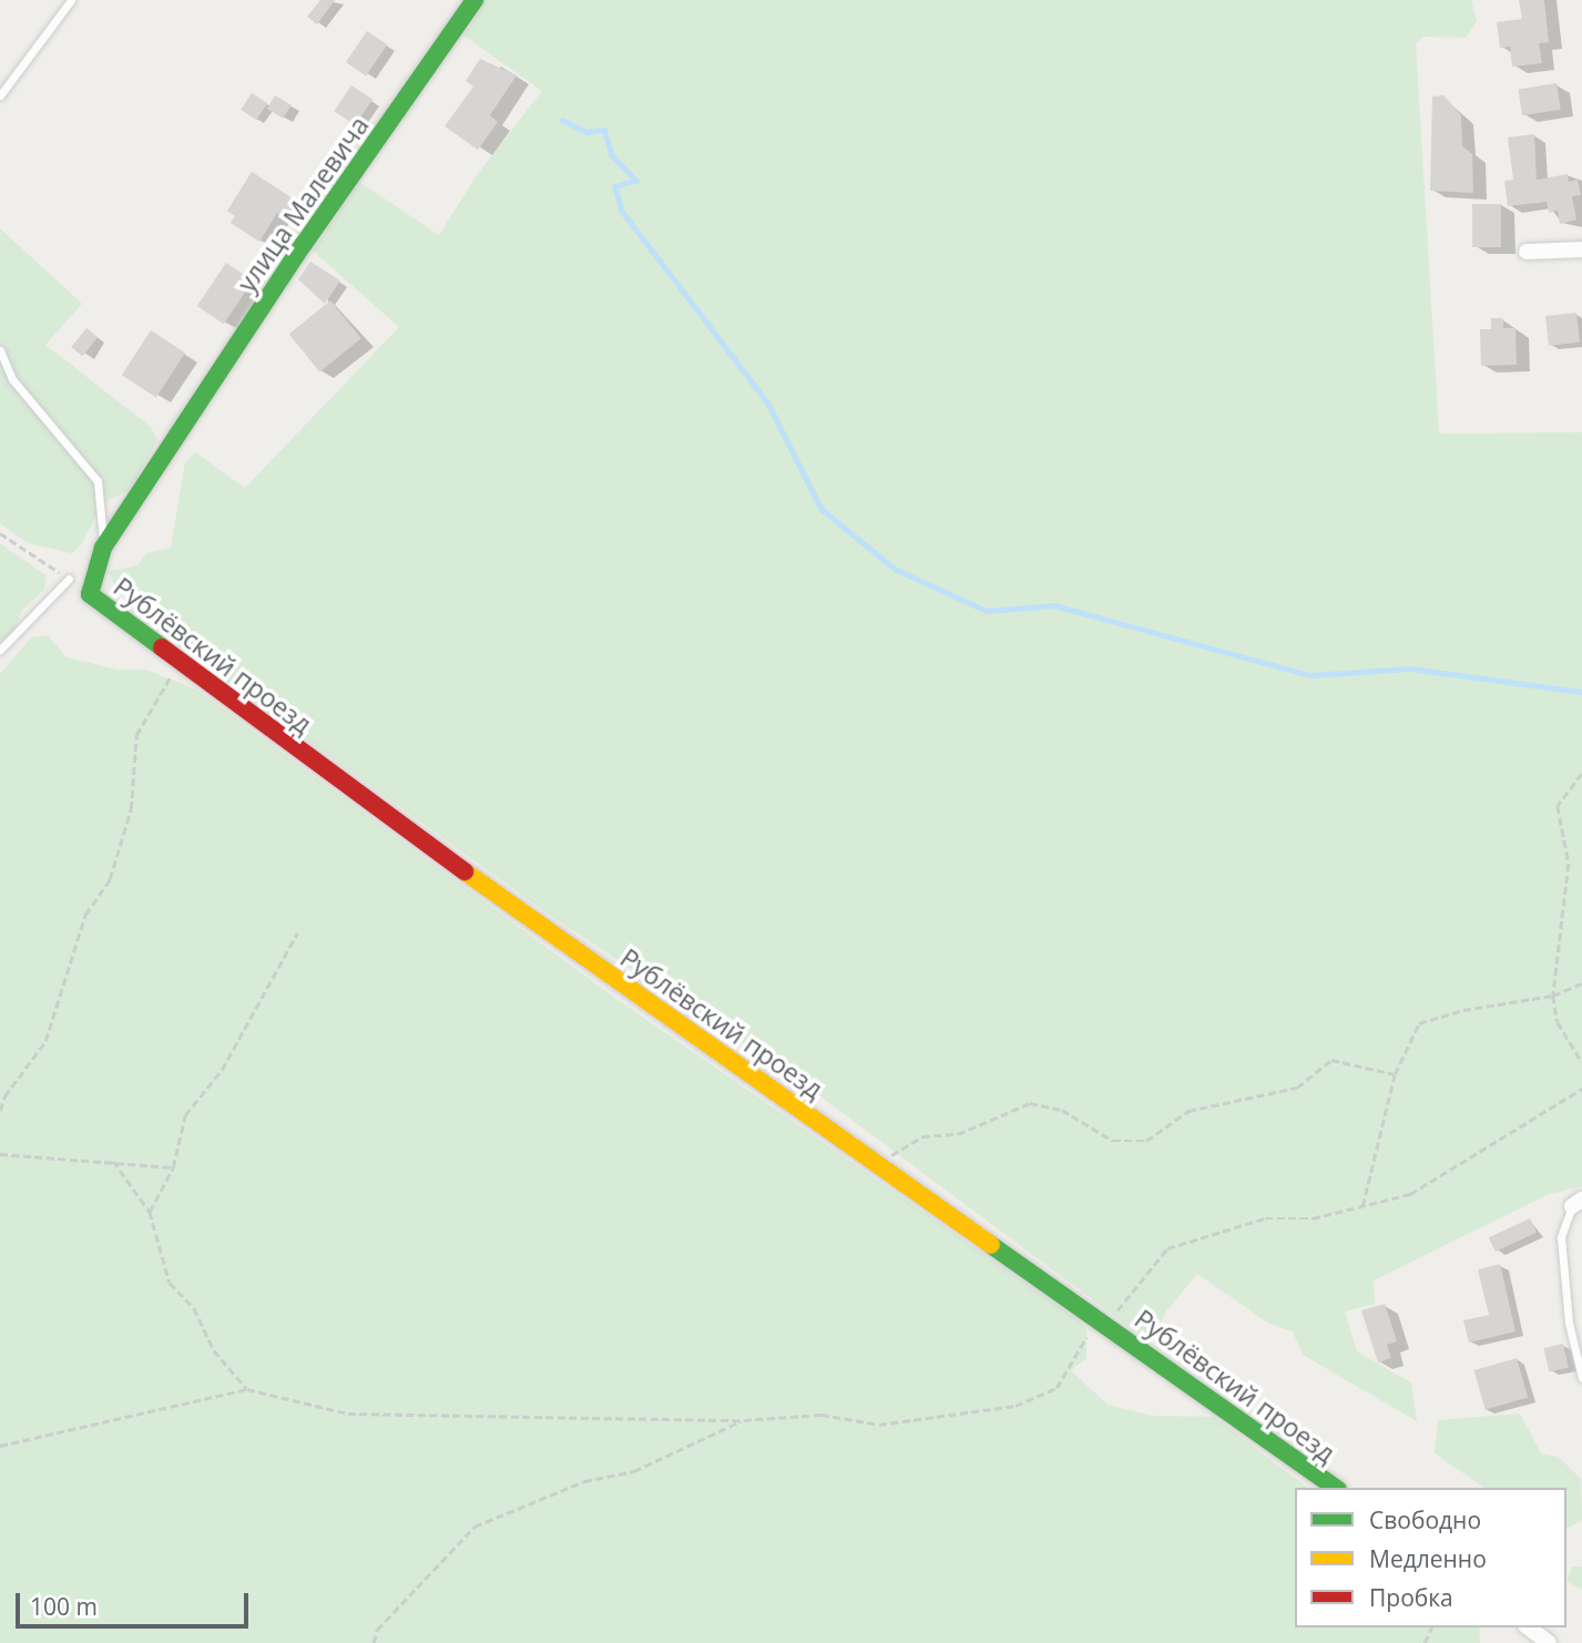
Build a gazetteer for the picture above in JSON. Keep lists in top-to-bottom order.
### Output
{
  "streets": {
    "street": ["улица Малевича", "Рублёвский проезд"]
  },
  "crossings": [
    ["улица Малевича", "Рублёвский проезд"]
  ],
  "legend": ["Свободно", "Медленно", "Пробка"],
  "scale_bar": "100 m"
}
